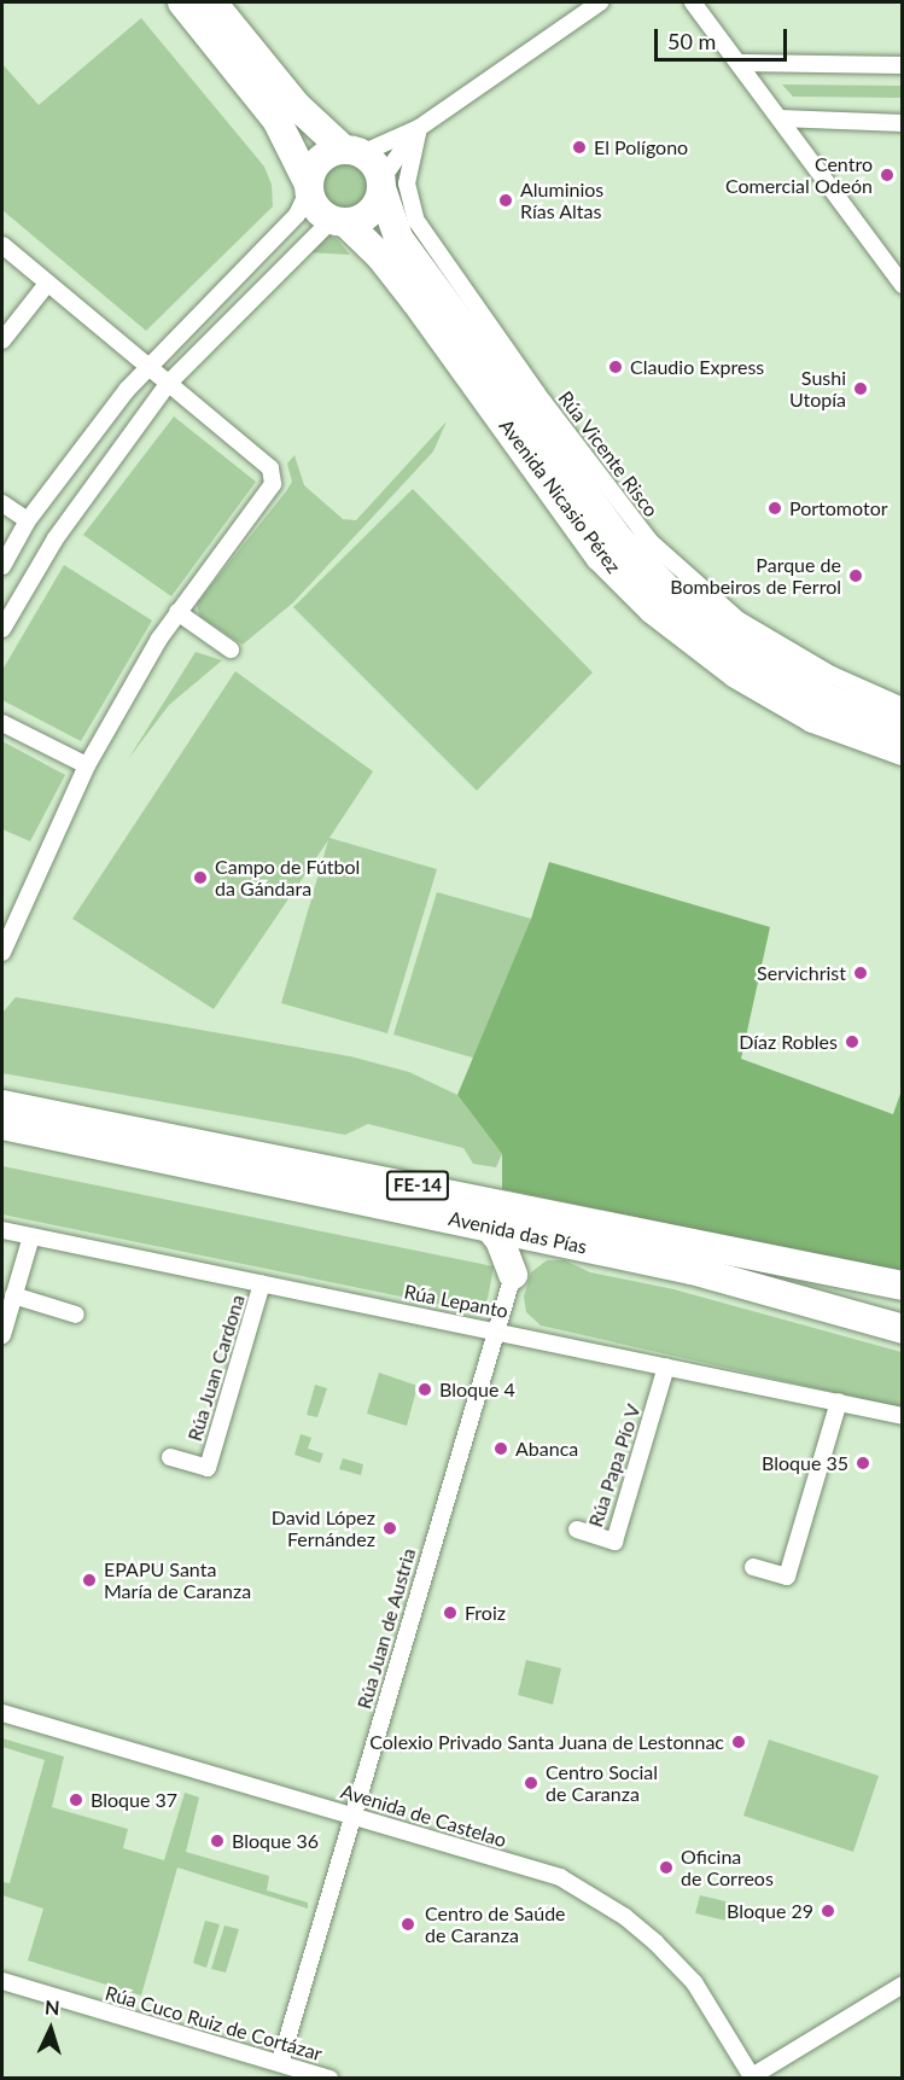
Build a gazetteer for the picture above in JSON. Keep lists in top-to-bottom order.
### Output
{
  "streets": {
    "highway": ["Avenida Nicasio Pérez", "FE-14", "Avenida das Pías"],
    "street": [
      "Rúa Vicente Risco",
      "Rúa Lepanto",
      "Rúa Juan Cardona",
      "Rúa Papa Pío V",
      "Rúa Juan de Austria",
      "Avenida de Castelao",
      "Rúa Cuco Ruiz de Cortázar"
    ]
  },
  "crossings": [
    ["Rúa Lepanto", "Rúa Juan Cardona"],
    ["Rúa Lepanto", "Rúa Papa Pío V"],
    ["Rúa Lepanto", "Rúa Juan de Austria"],
    ["Rúa Juan de Austria", "Avenida de Castelao"],
    ["Rúa Juan de Austria", "Rúa Cuco Ruiz de Cortázar"]
  ],
  "places": [
    "El Polígono",
    "Centro Comercial Odeón",
    "Aluminios Rías Altas",
    "Claudio Express",
    "Sushi Utopía",
    "Portomotor",
    "Parque de Bombeiros de Ferrol",
    "Campo de Fútbol da Gándara",
    "Servichrist",
    "Díaz Robles",
    "Bloque 4",
    "Abanca",
    "Bloque 35",
    "David López Fernández",
    "EPAPU Santa María de Caranza",
    "Froiz",
    "Colexio Privado Santa Juana de Lestonnac",
    "Centro Social de Caranza",
    "Bloque 37",
    "Bloque 36",
    "Oficina de Correos",
    "Bloque 29",
    "Centro de Saúde de Caranza"
  ],
  "scale_bar": "50 m",
  "north": "top"
}
